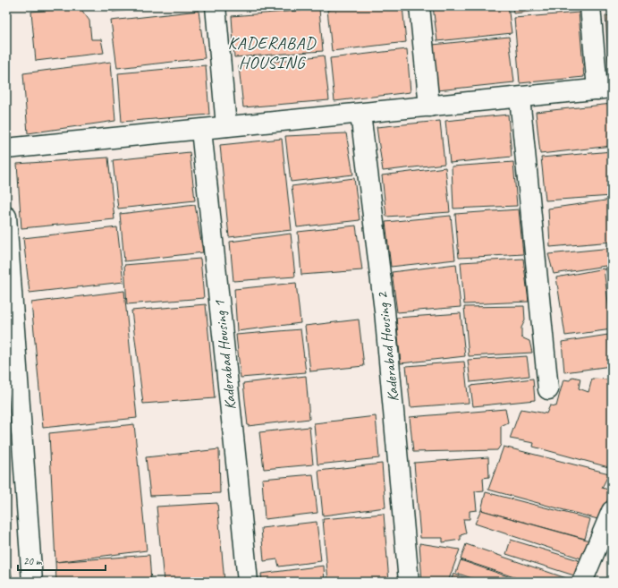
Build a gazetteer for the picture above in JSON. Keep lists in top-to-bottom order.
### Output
{
  "streets": {
    "street": ["Kaderabad Housing 2", "Kaderabad Housing 1"]
  },
  "districts": ["KADERABAD HOUSING"],
  "scale_bar": "20 m"
}
